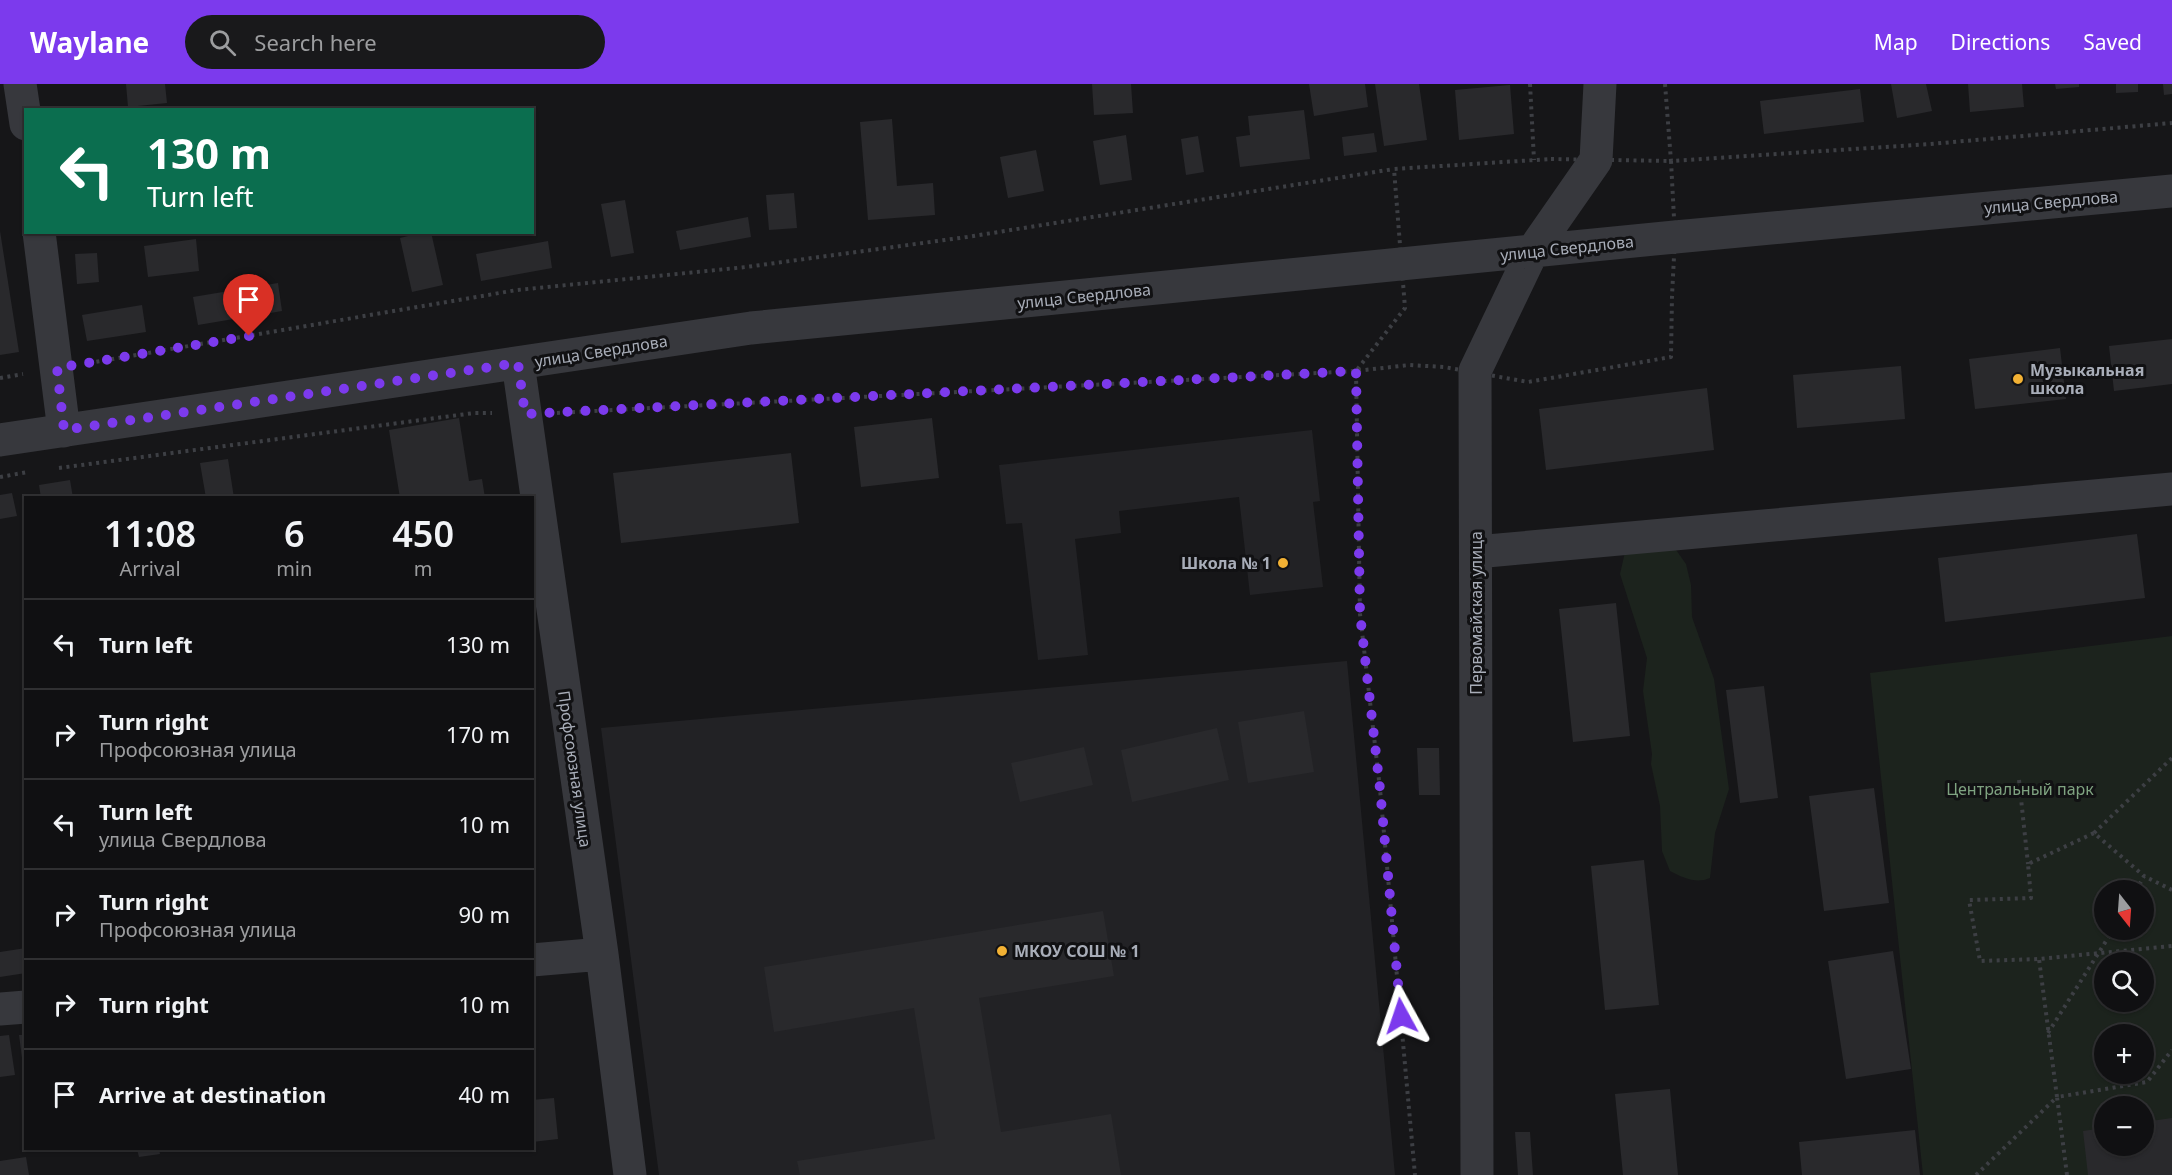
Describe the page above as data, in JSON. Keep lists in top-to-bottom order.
{
  "streets": {
    "street": ["улица Свердлова", "Первомайская улица", "Профсоюзная улица"]
  },
  "crossings": [
    ["улица Свердлова", "Первомайская улица"],
    ["улица Свердлова", "Профсоюзная улица"]
  ],
  "parks": ["Центральный парк"],
  "places": ["Музыкальная школа", "Школа № 1", "МКОУ СОШ № 1"],
  "north": "bottom",
  "page": {
    "header": "Waylane",
    "search": "Search here",
    "nav": ["Map", "Directions", "Saved"],
    "turn": ["130 m", "Turn left"],
    "eta": [
      "11:08",
      "Arrival",
      "6",
      "min",
      "450",
      "m"
    ],
    "list": [
      {
        "name": "Turn left",
        "value": "130 m"
      },
      {
        "name": "Turn right",
        "note": "Профсоюзная улица",
        "value": "170 m"
      },
      {
        "name": "Turn left",
        "note": "улица Свердлова",
        "value": "10 m"
      },
      {
        "name": "Turn right",
        "note": "Профсоюзная улица",
        "value": "90 m"
      },
      {
        "name": "Turn right",
        "value": "10 m"
      },
      {
        "name": "Arrive at destination",
        "value": "40 m"
      }
    ],
    "map_buttons": ["+", "−"]
  }
}
